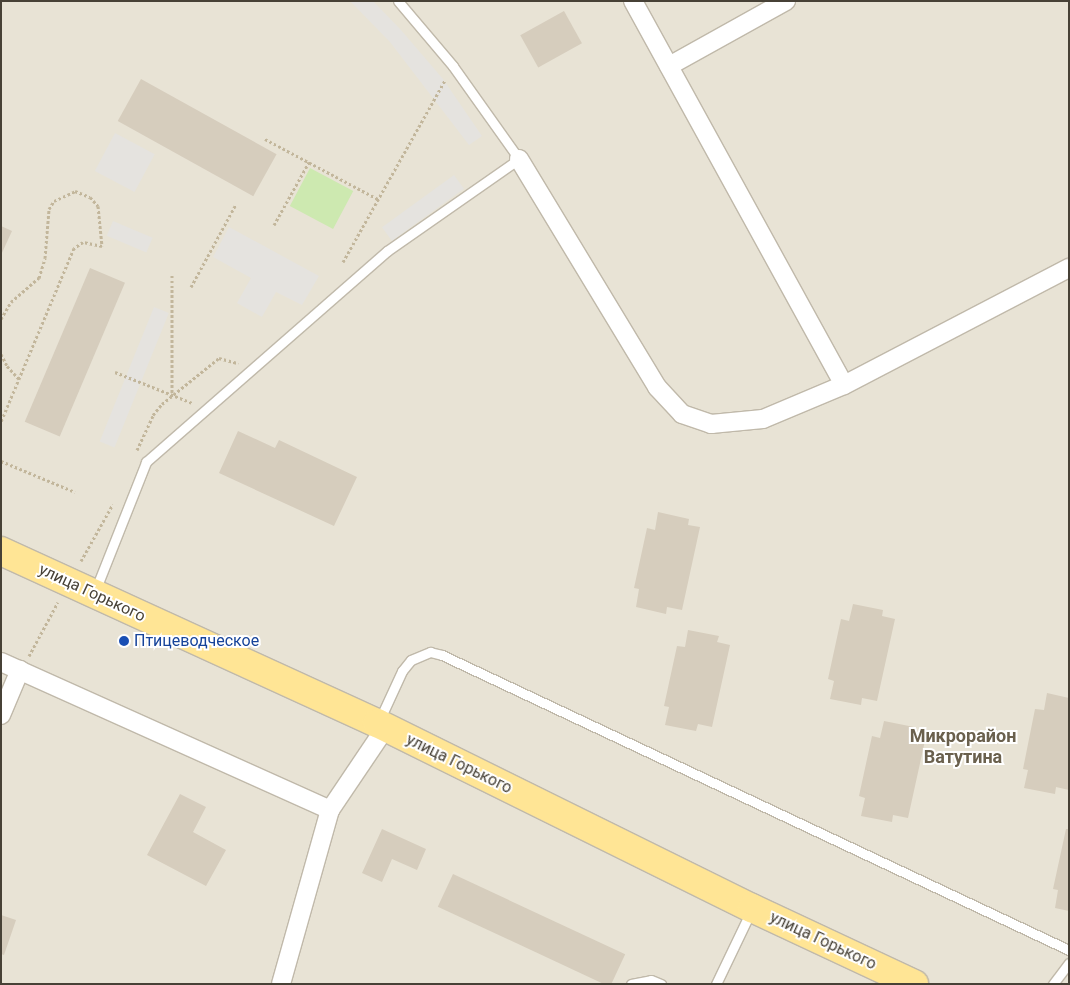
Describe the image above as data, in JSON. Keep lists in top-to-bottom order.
{
  "streets": {
    "main road": ["улица Горького"]
  },
  "districts": ["Микрорайон Ватутина"],
  "places": ["Птицеводческое"]
}
